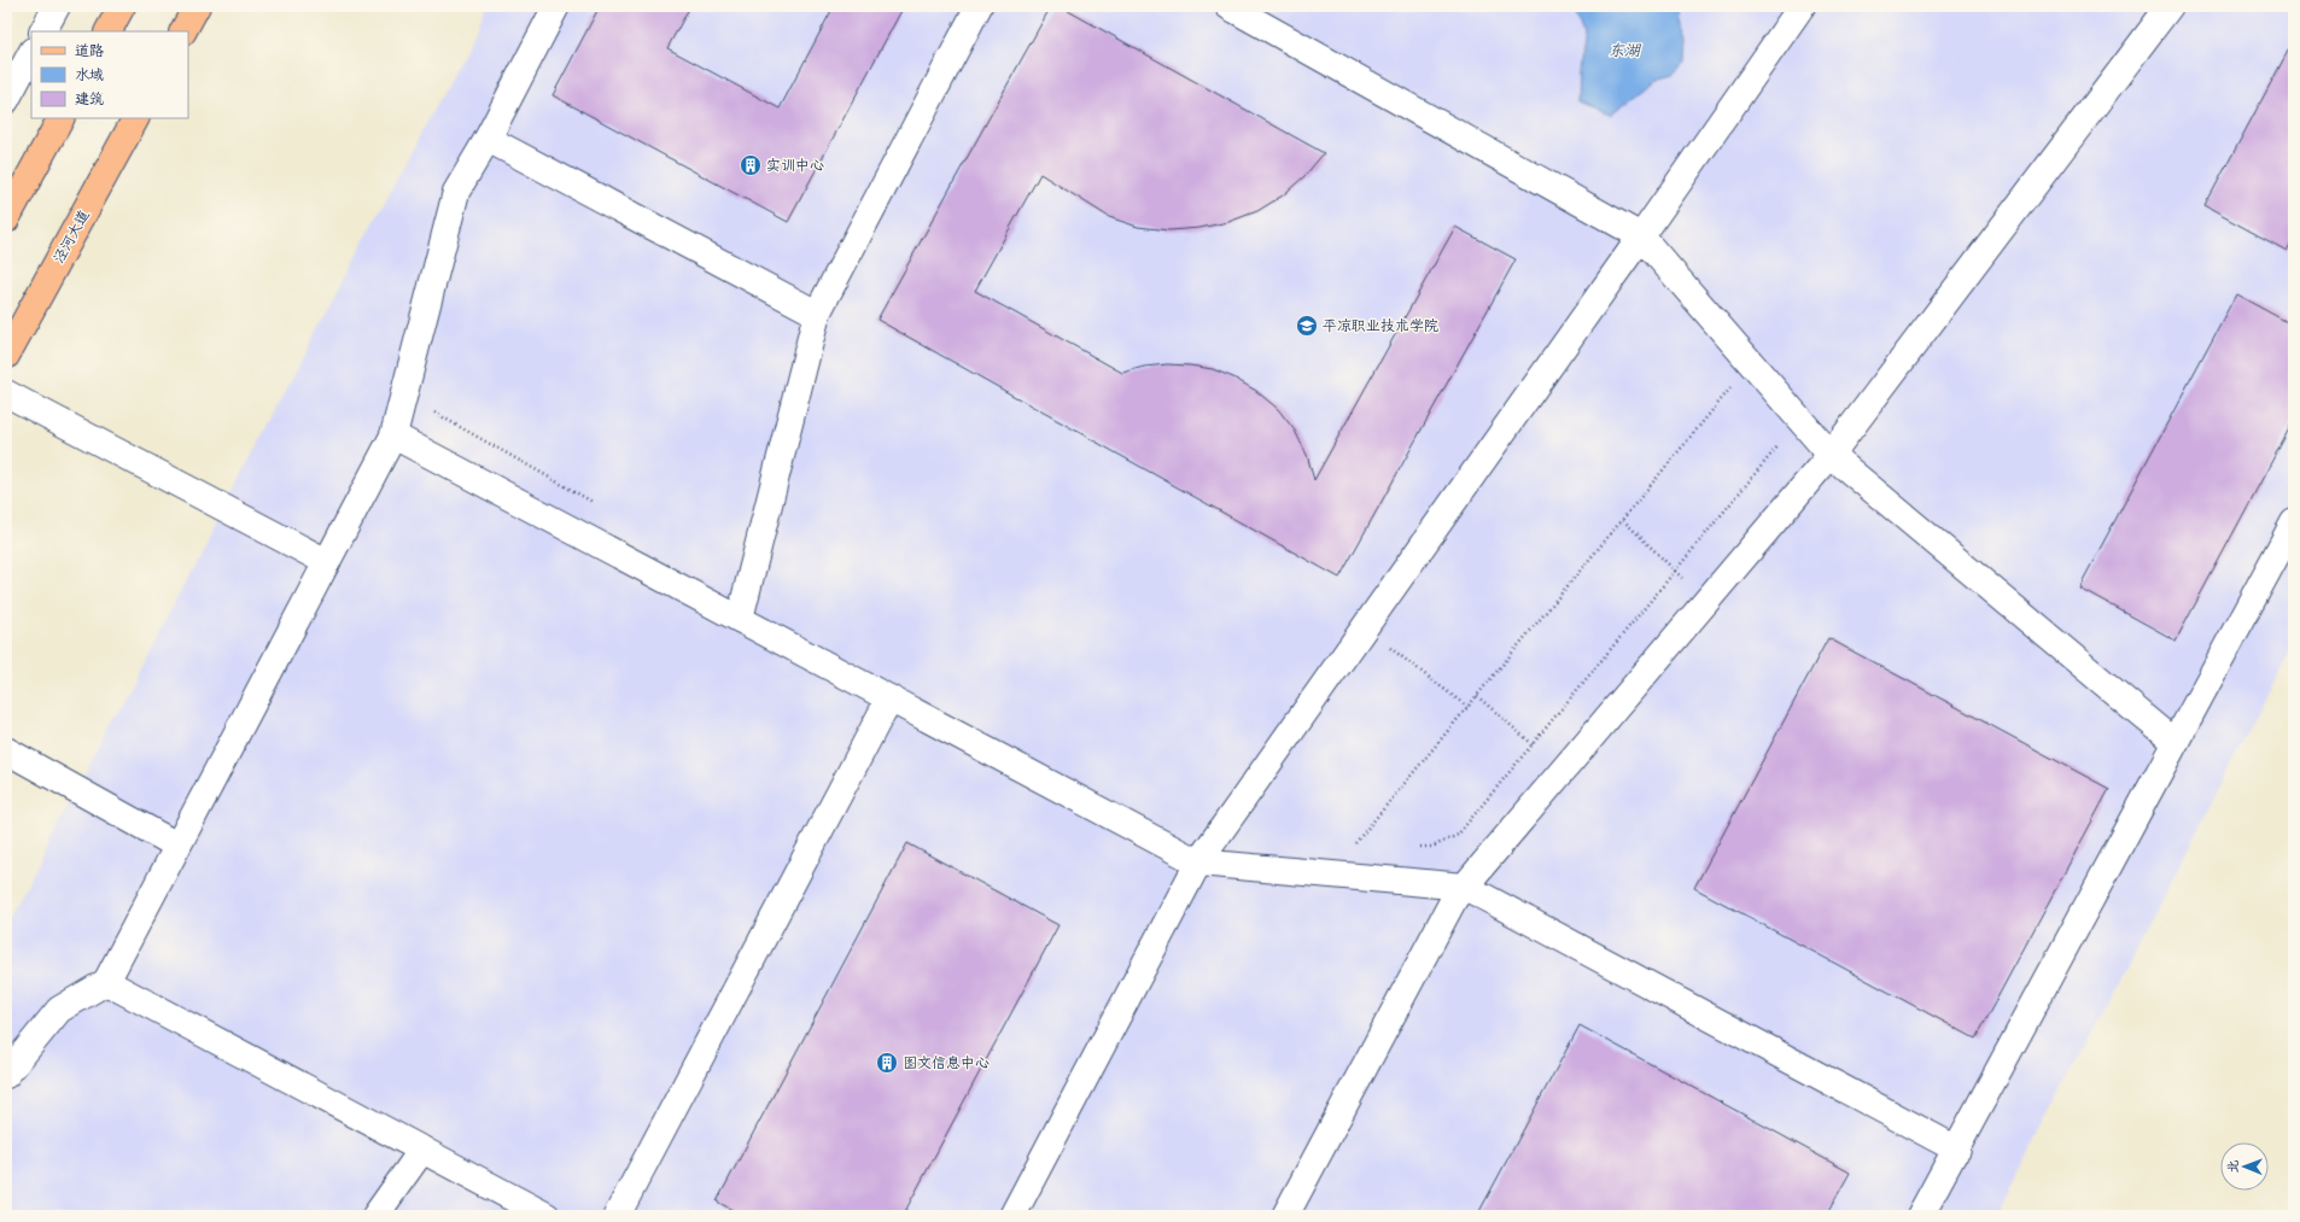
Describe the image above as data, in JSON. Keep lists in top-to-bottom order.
{
  "streets": {
    "main road": ["泾河大道"]
  },
  "water": ["东湖"],
  "places": {
    "building": ["实训中心", "图文信息中心"],
    "school or university": ["平凉职业技术学院"]
  },
  "legend": ["道路", "水域", "建筑"],
  "north": "left"
}
